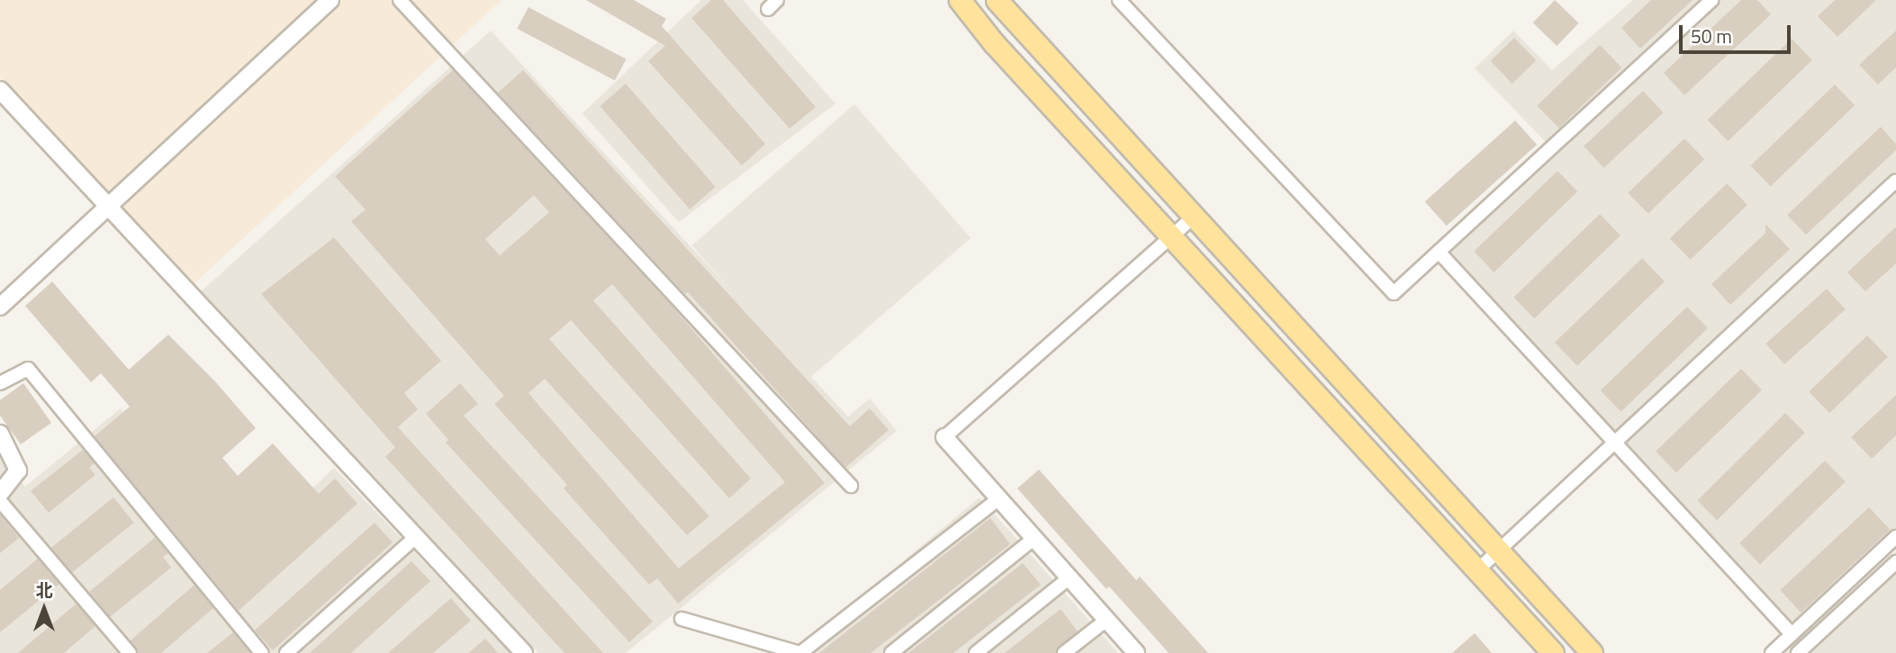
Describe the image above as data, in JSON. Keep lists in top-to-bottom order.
{
  "scale_bar": "50 m",
  "north": "top"
}
